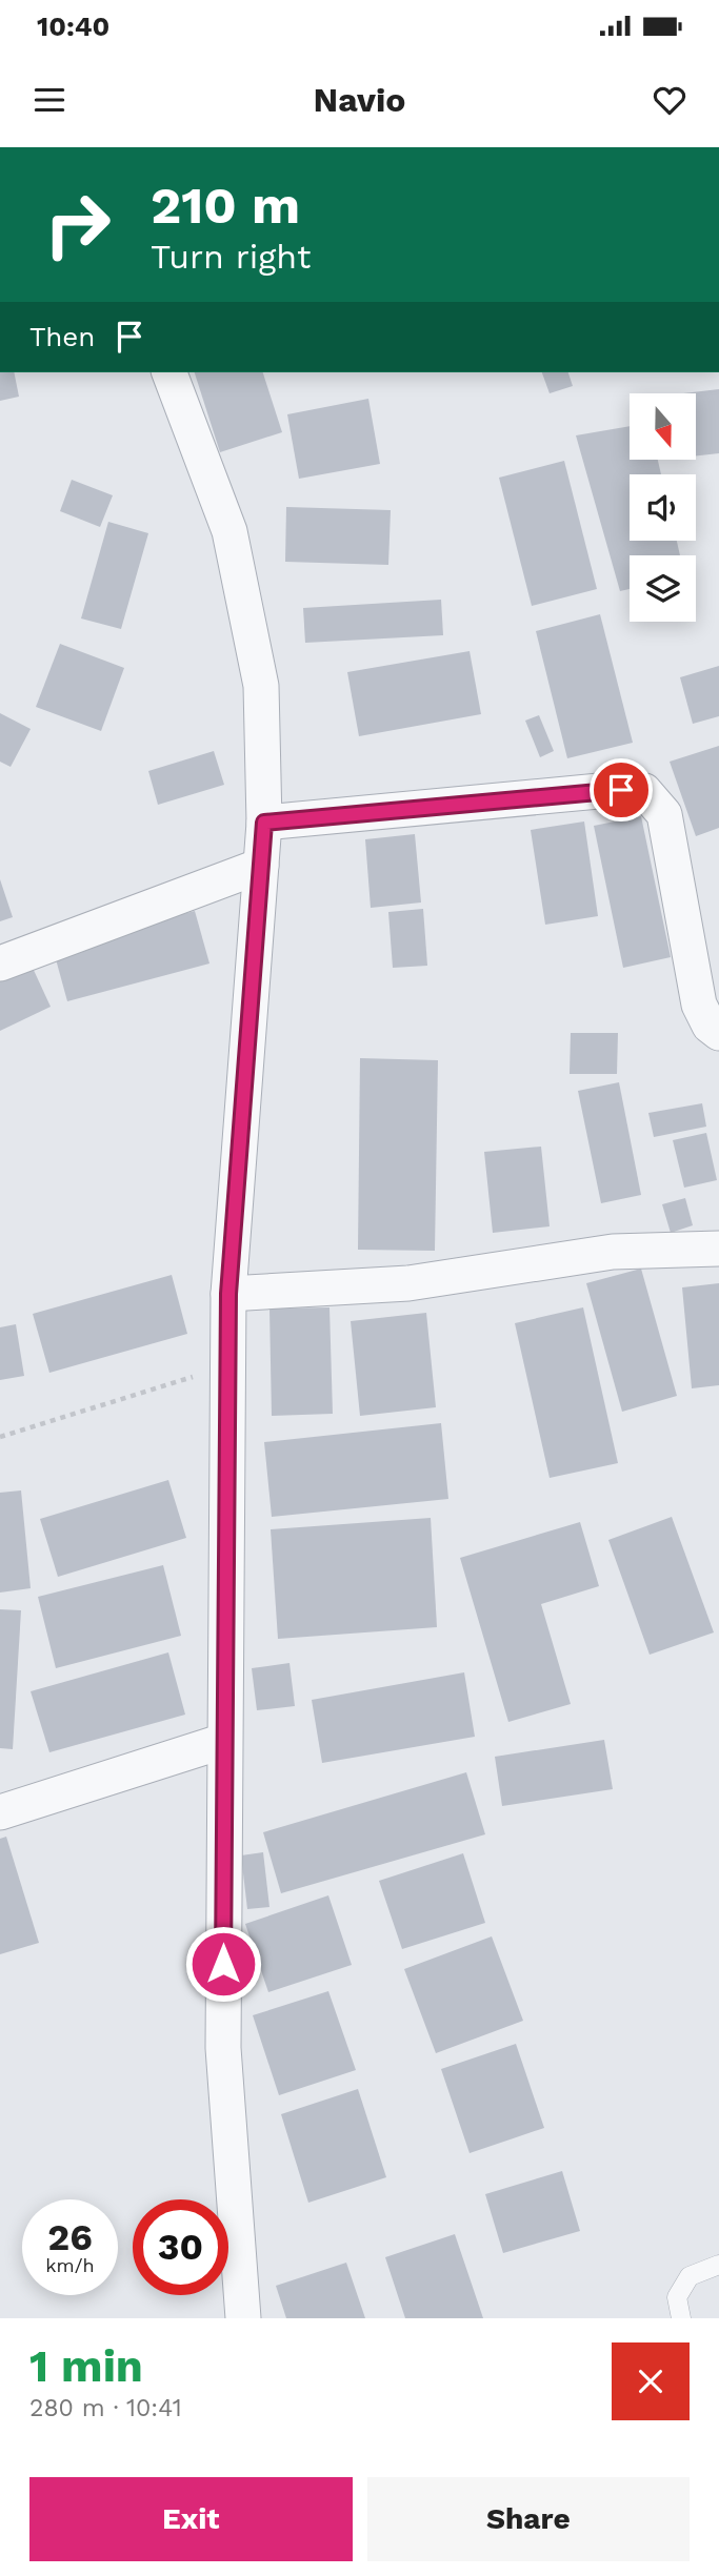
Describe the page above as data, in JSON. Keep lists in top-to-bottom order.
{
  "north": "bottom",
  "page": {
    "status": "10:40",
    "header": "Navio",
    "turn": ["210 m", "Turn right"],
    "then": "Then",
    "speed": "26 km/h",
    "limit": "30",
    "heading": ["1 min", "280 m · 10:41"],
    "buttons": ["Exit", "Share"]
  }
}
